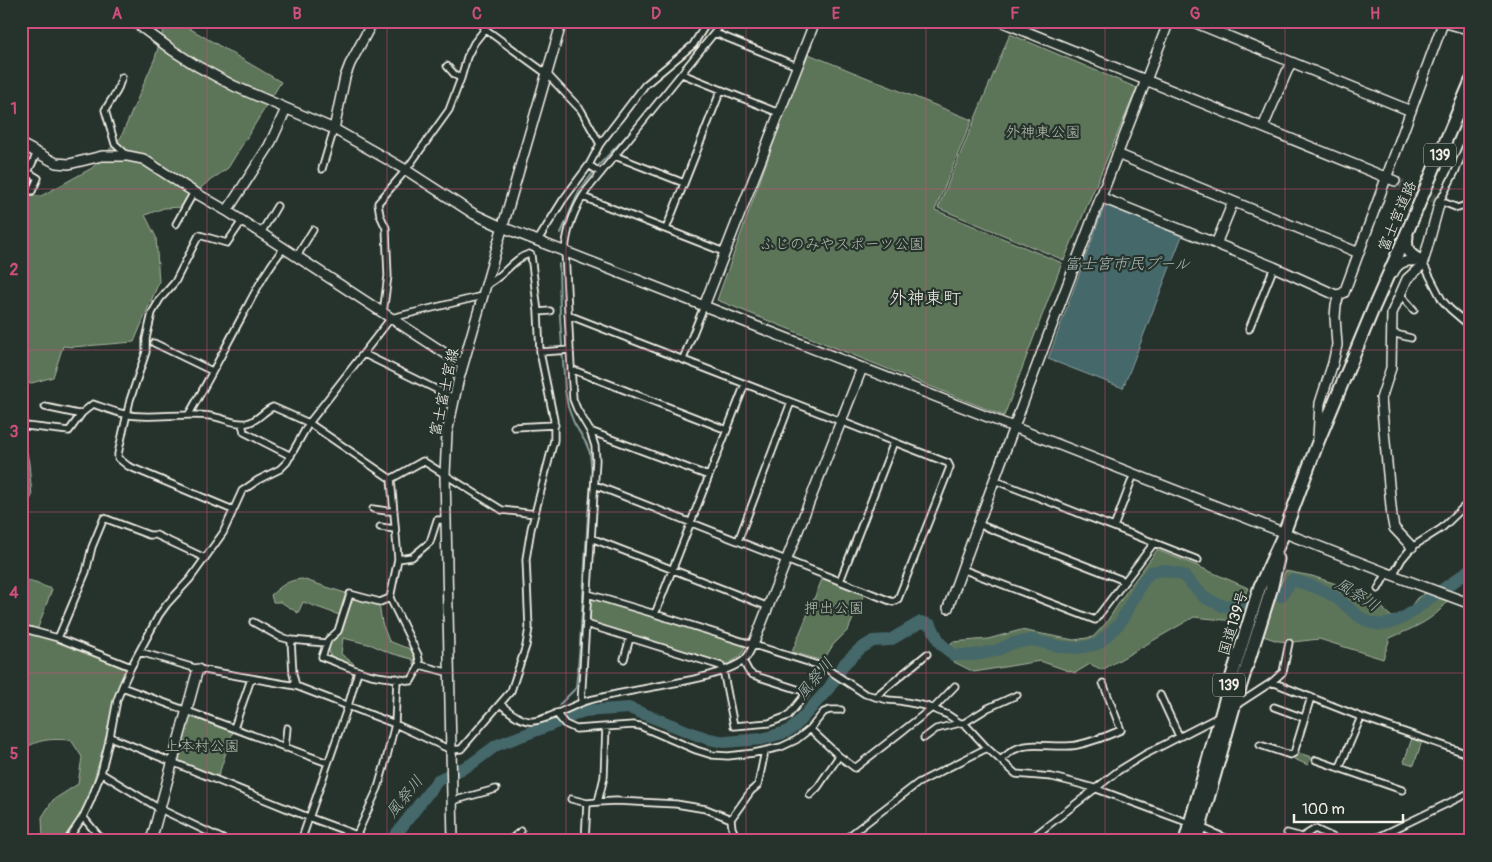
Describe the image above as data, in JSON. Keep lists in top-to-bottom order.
{
  "streets": {
    "highway": ["139", "富士宮道路", "国道139号"],
    "street": ["富士富士宮線"]
  },
  "crossings": [
    ["富士宮道路", "国道139号"]
  ],
  "districts": ["外神東町"],
  "water": ["富士宮市民プール", "風祭川"],
  "parks": [
    "外神東公園",
    "ふじのみやスポーツ公園",
    "押出公園",
    "上本村公園"
  ],
  "scale_bar": "100 m",
  "grid": {
    "columns": [
      "A",
      "B",
      "C",
      "D",
      "E",
      "F",
      "G",
      "H"
    ],
    "rows": [
      "1",
      "2",
      "3",
      "4",
      "5"
    ]
  }
}
